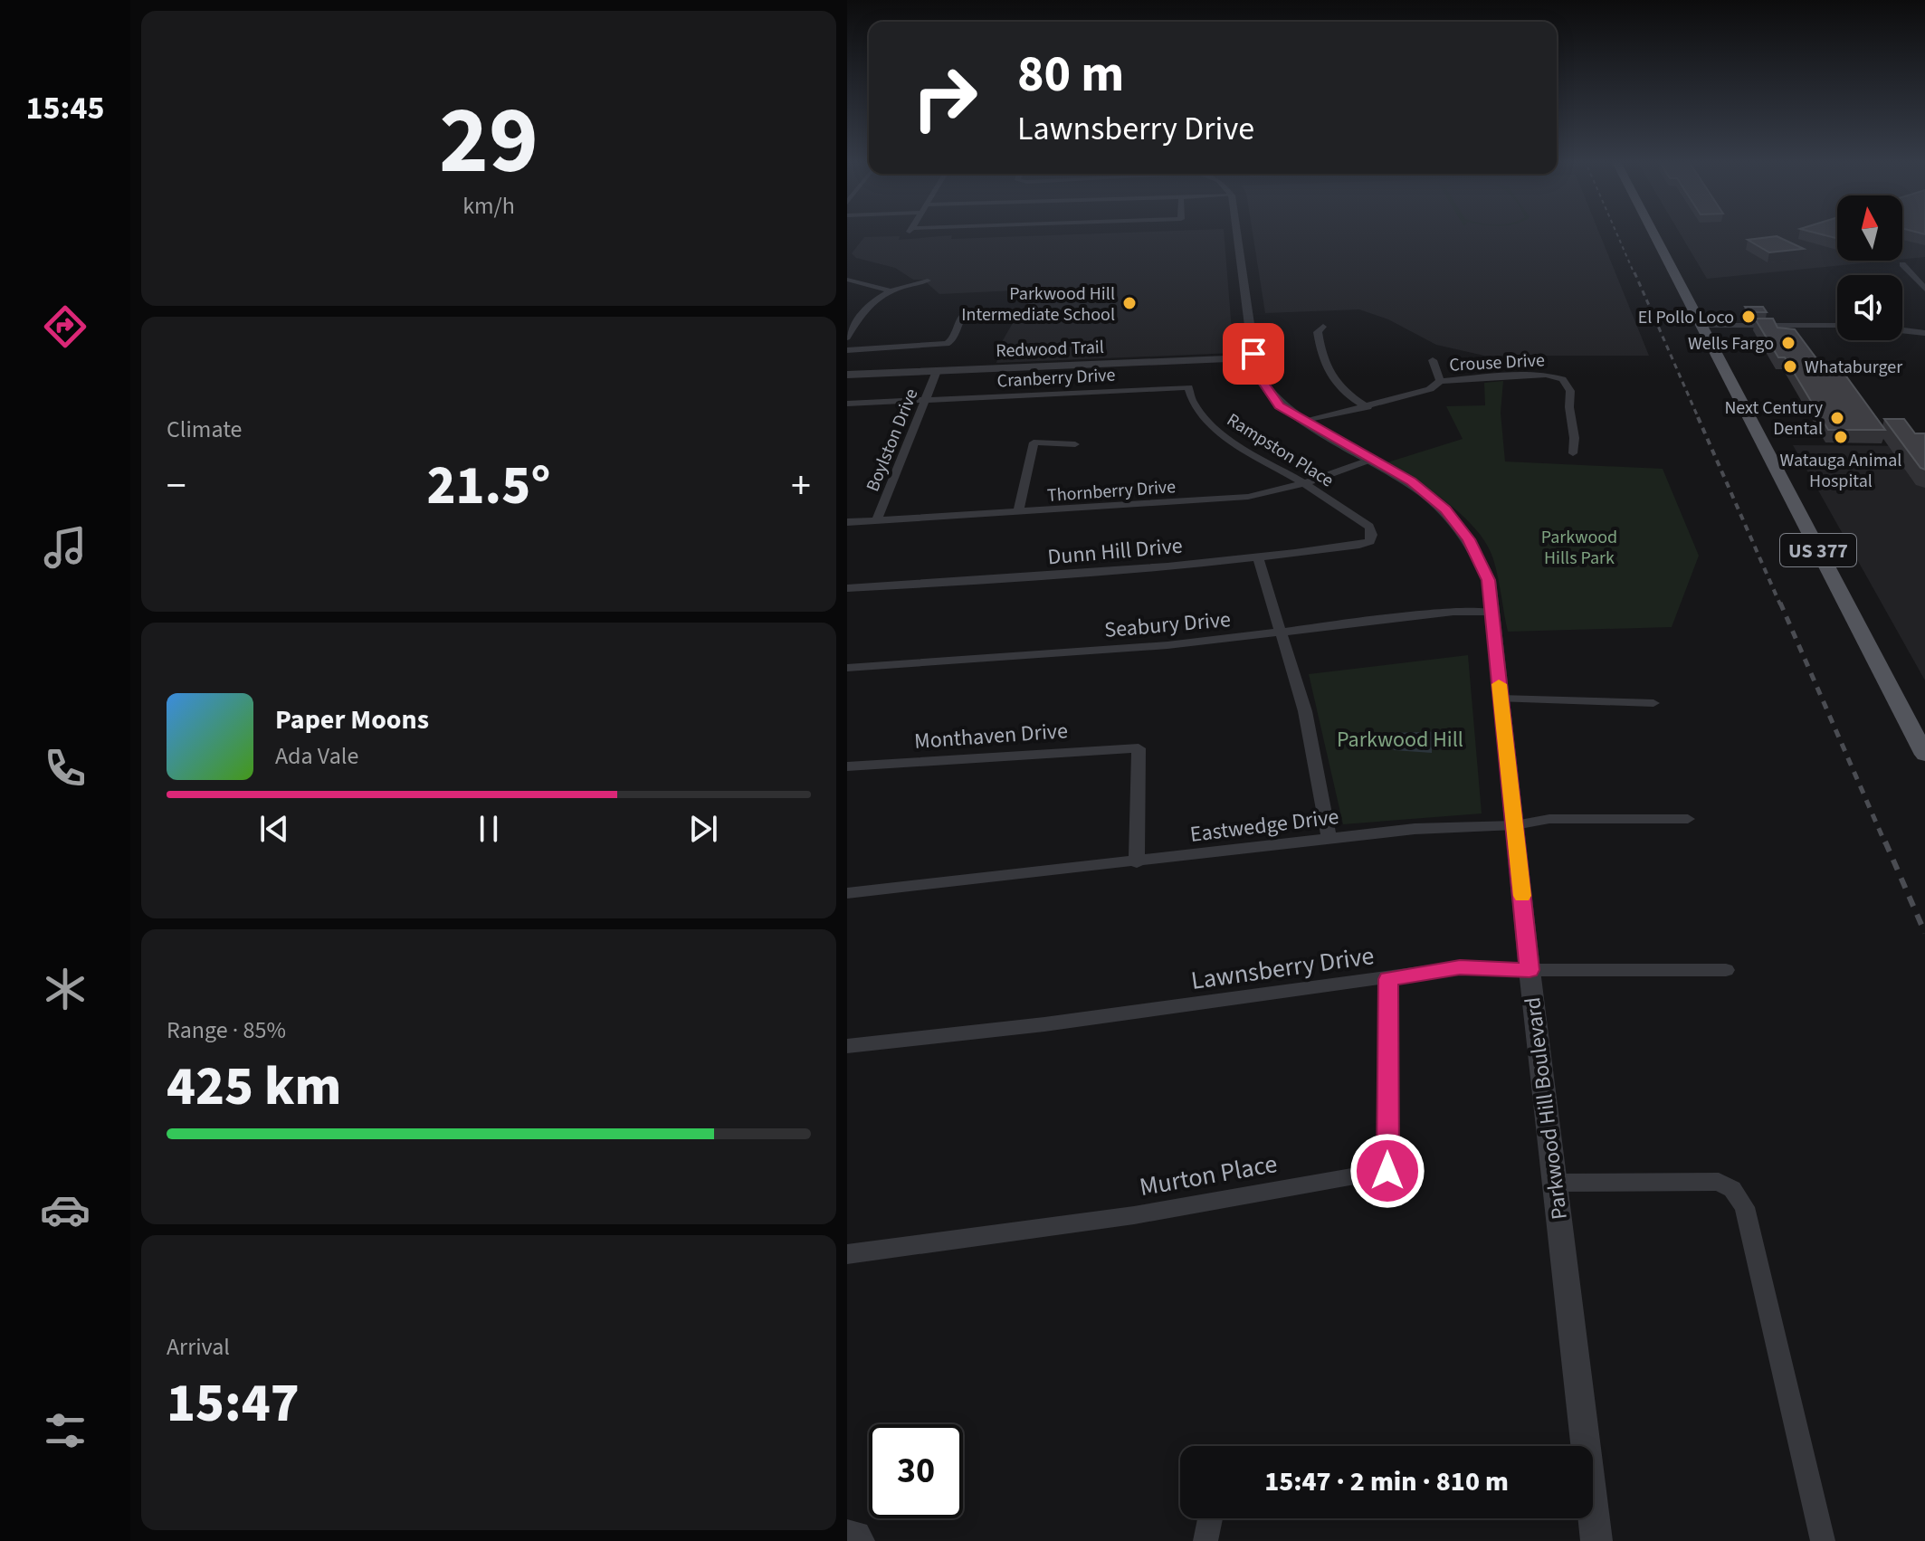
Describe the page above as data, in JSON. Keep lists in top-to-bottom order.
{
  "streets": {
    "main road": ["US 377"],
    "street": [
      "Redwood Trail",
      "Crouse Drive",
      "Cranberry Drive",
      "Boylston Drive",
      "Rampston Place",
      "Thornberry Drive",
      "Dunn Hill Drive",
      "Seabury Drive",
      "Monthaven Drive",
      "Eastwedge Drive",
      "Lawnsberry Drive",
      "Parkwood Hill Boulevard",
      "Murton Place"
    ]
  },
  "crossings": [
    ["Redwood Trail", "Boylston Drive"],
    ["Redwood Trail", "Parkwood Hill Boulevard"],
    ["Cranberry Drive", "Boylston Drive"],
    ["Cranberry Drive", "Rampston Place"],
    ["Boylston Drive", "Thornberry Drive"],
    ["Rampston Place", "Thornberry Drive"],
    ["Rampston Place", "Dunn Hill Drive"],
    ["Thornberry Drive", "Parkwood Hill Boulevard"],
    ["Seabury Drive", "Parkwood Hill Boulevard"],
    ["Monthaven Drive", "Eastwedge Drive"],
    ["Eastwedge Drive", "Parkwood Hill Boulevard"],
    ["Lawnsberry Drive", "Parkwood Hill Boulevard"],
    ["Lawnsberry Drive", "Murton Place"]
  ],
  "parks": ["Parkwood Hills Park", "Parkwood Hill"],
  "places": [
    "Parkwood Hill Intermediate School",
    "El Pollo Loco",
    "Wells Fargo",
    "Whataburger",
    "Next Century Dental",
    "Watauga Animal Hospital"
  ],
  "north": "top",
  "page": {
    "tabs": "15:45",
    "tile": [
      ["29", "km/h"],
      "Climate",
      ["Range · 85%", "425 km"],
      ["Arrival", "15:47"]
    ],
    "turn": ["80 m", "Lawnsberry Drive"],
    "heat": ["−", "21.5°", "+"],
    "song": ["Paper Moons", "Ada Vale"],
    "limit": "30",
    "trip": "15:47 · 2 min · 810 m"
  }
}
